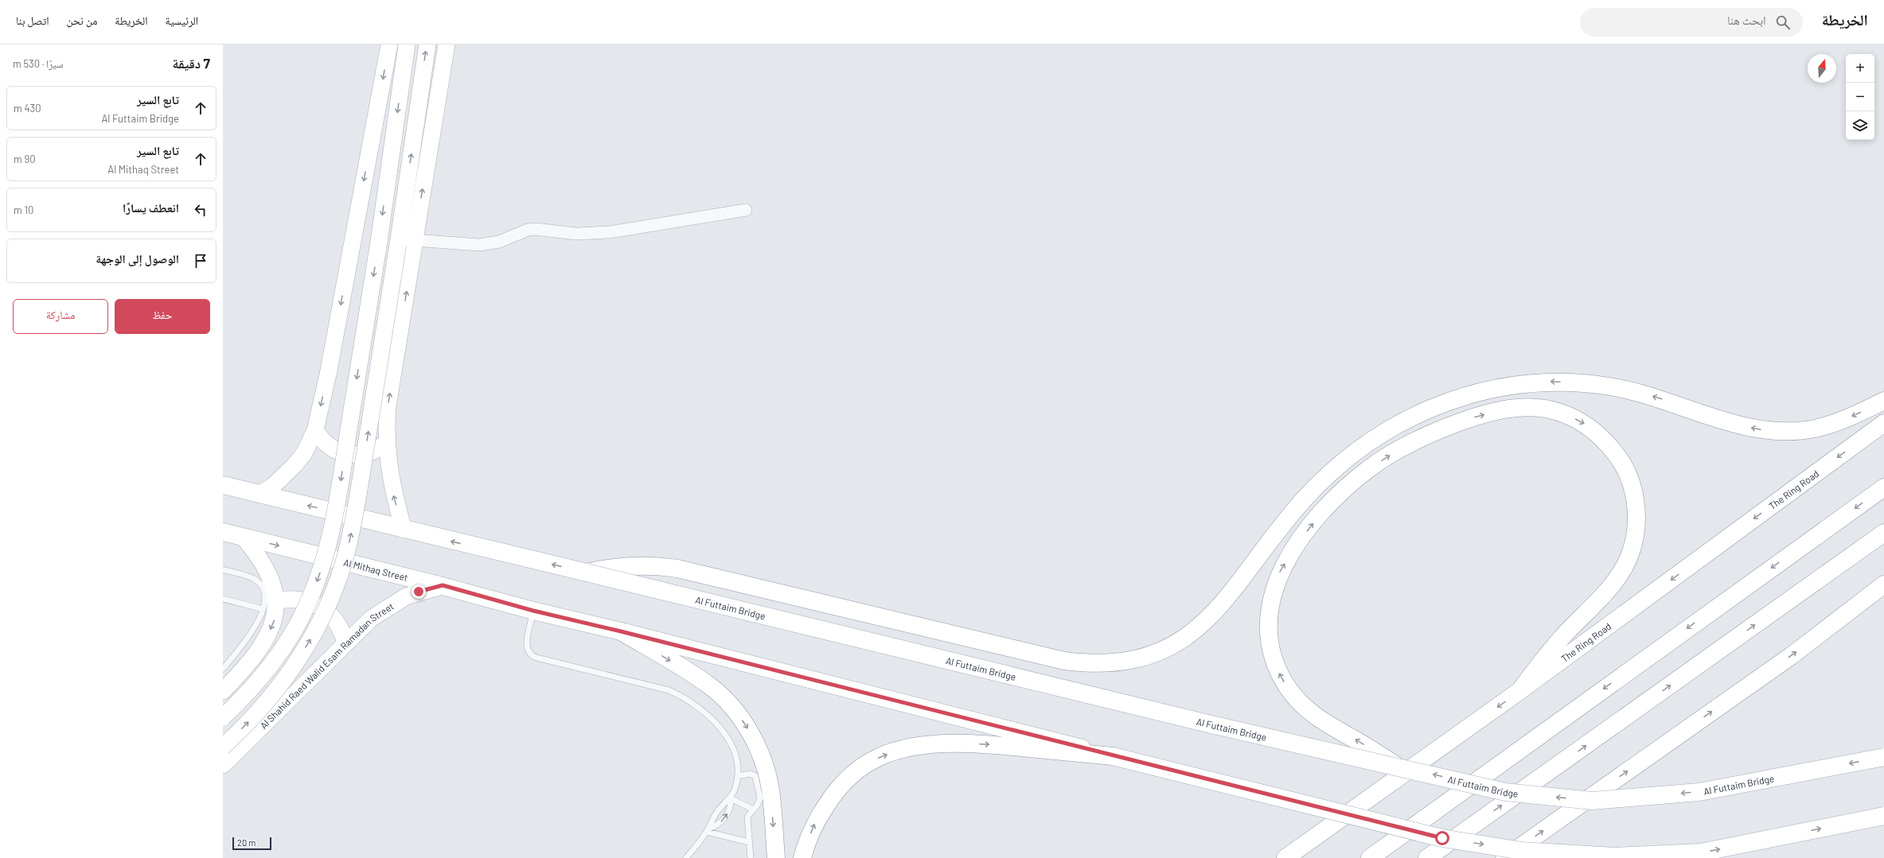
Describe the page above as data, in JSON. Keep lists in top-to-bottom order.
{
  "streets": {
    "main road": [
      "The Ring Road",
      "Al Mithaq Street",
      "Al Futtaim Bridge",
      "Al Shahid Raed Walid Esam Ramadan Street"
    ]
  },
  "crossings": [
    ["Al Mithaq Street", "Al Shahid Raed Walid Esam Ramadan Street"]
  ],
  "scale_bar": "20 m",
  "north": "top",
  "page": {
    "header": "الخريطة",
    "search": "ابحث هنا",
    "nav": [
      "الرئيسية",
      "الخريطة",
      "من نحن",
      "اتصل بنا"
    ],
    "heading": ["7 دقيقة", "سيرًا · 530 m"],
    "map_buttons": ["+", "−"],
    "list": [
      ["تابع السير", "Al Futtaim Bridge", "430 m"],
      ["تابع السير", "Al Mithaq Street", "90 m"],
      ["انعطف يسارًا", "10 m"],
      "الوصول إلى الوجهة"
    ],
    "buttons": ["حفظ", "مشاركة"],
    "scale": "20 m"
  }
}
